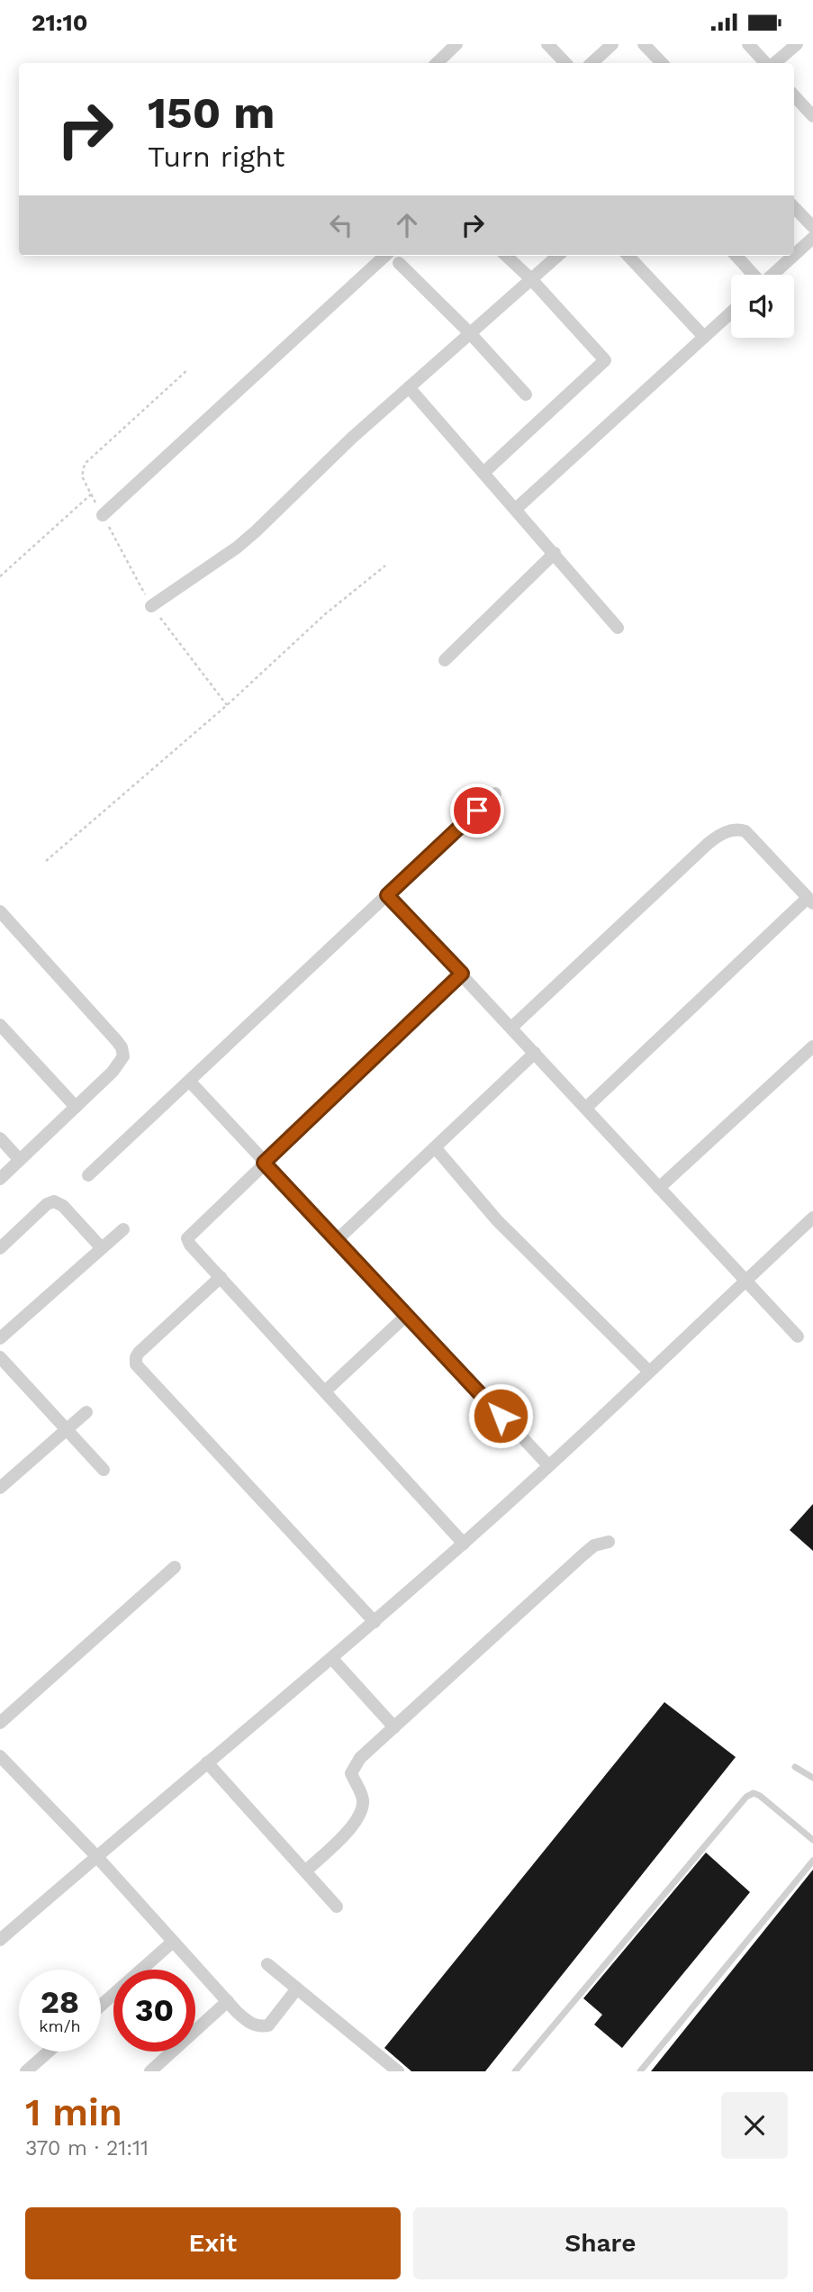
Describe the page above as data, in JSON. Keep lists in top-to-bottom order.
{
  "page": {
    "status": "21:10",
    "turn": ["150 m", "Turn right"],
    "speed": "28 km/h",
    "limit": "30",
    "heading": ["1 min", "370 m · 21:11"],
    "buttons": ["Exit", "Share"]
  }
}
